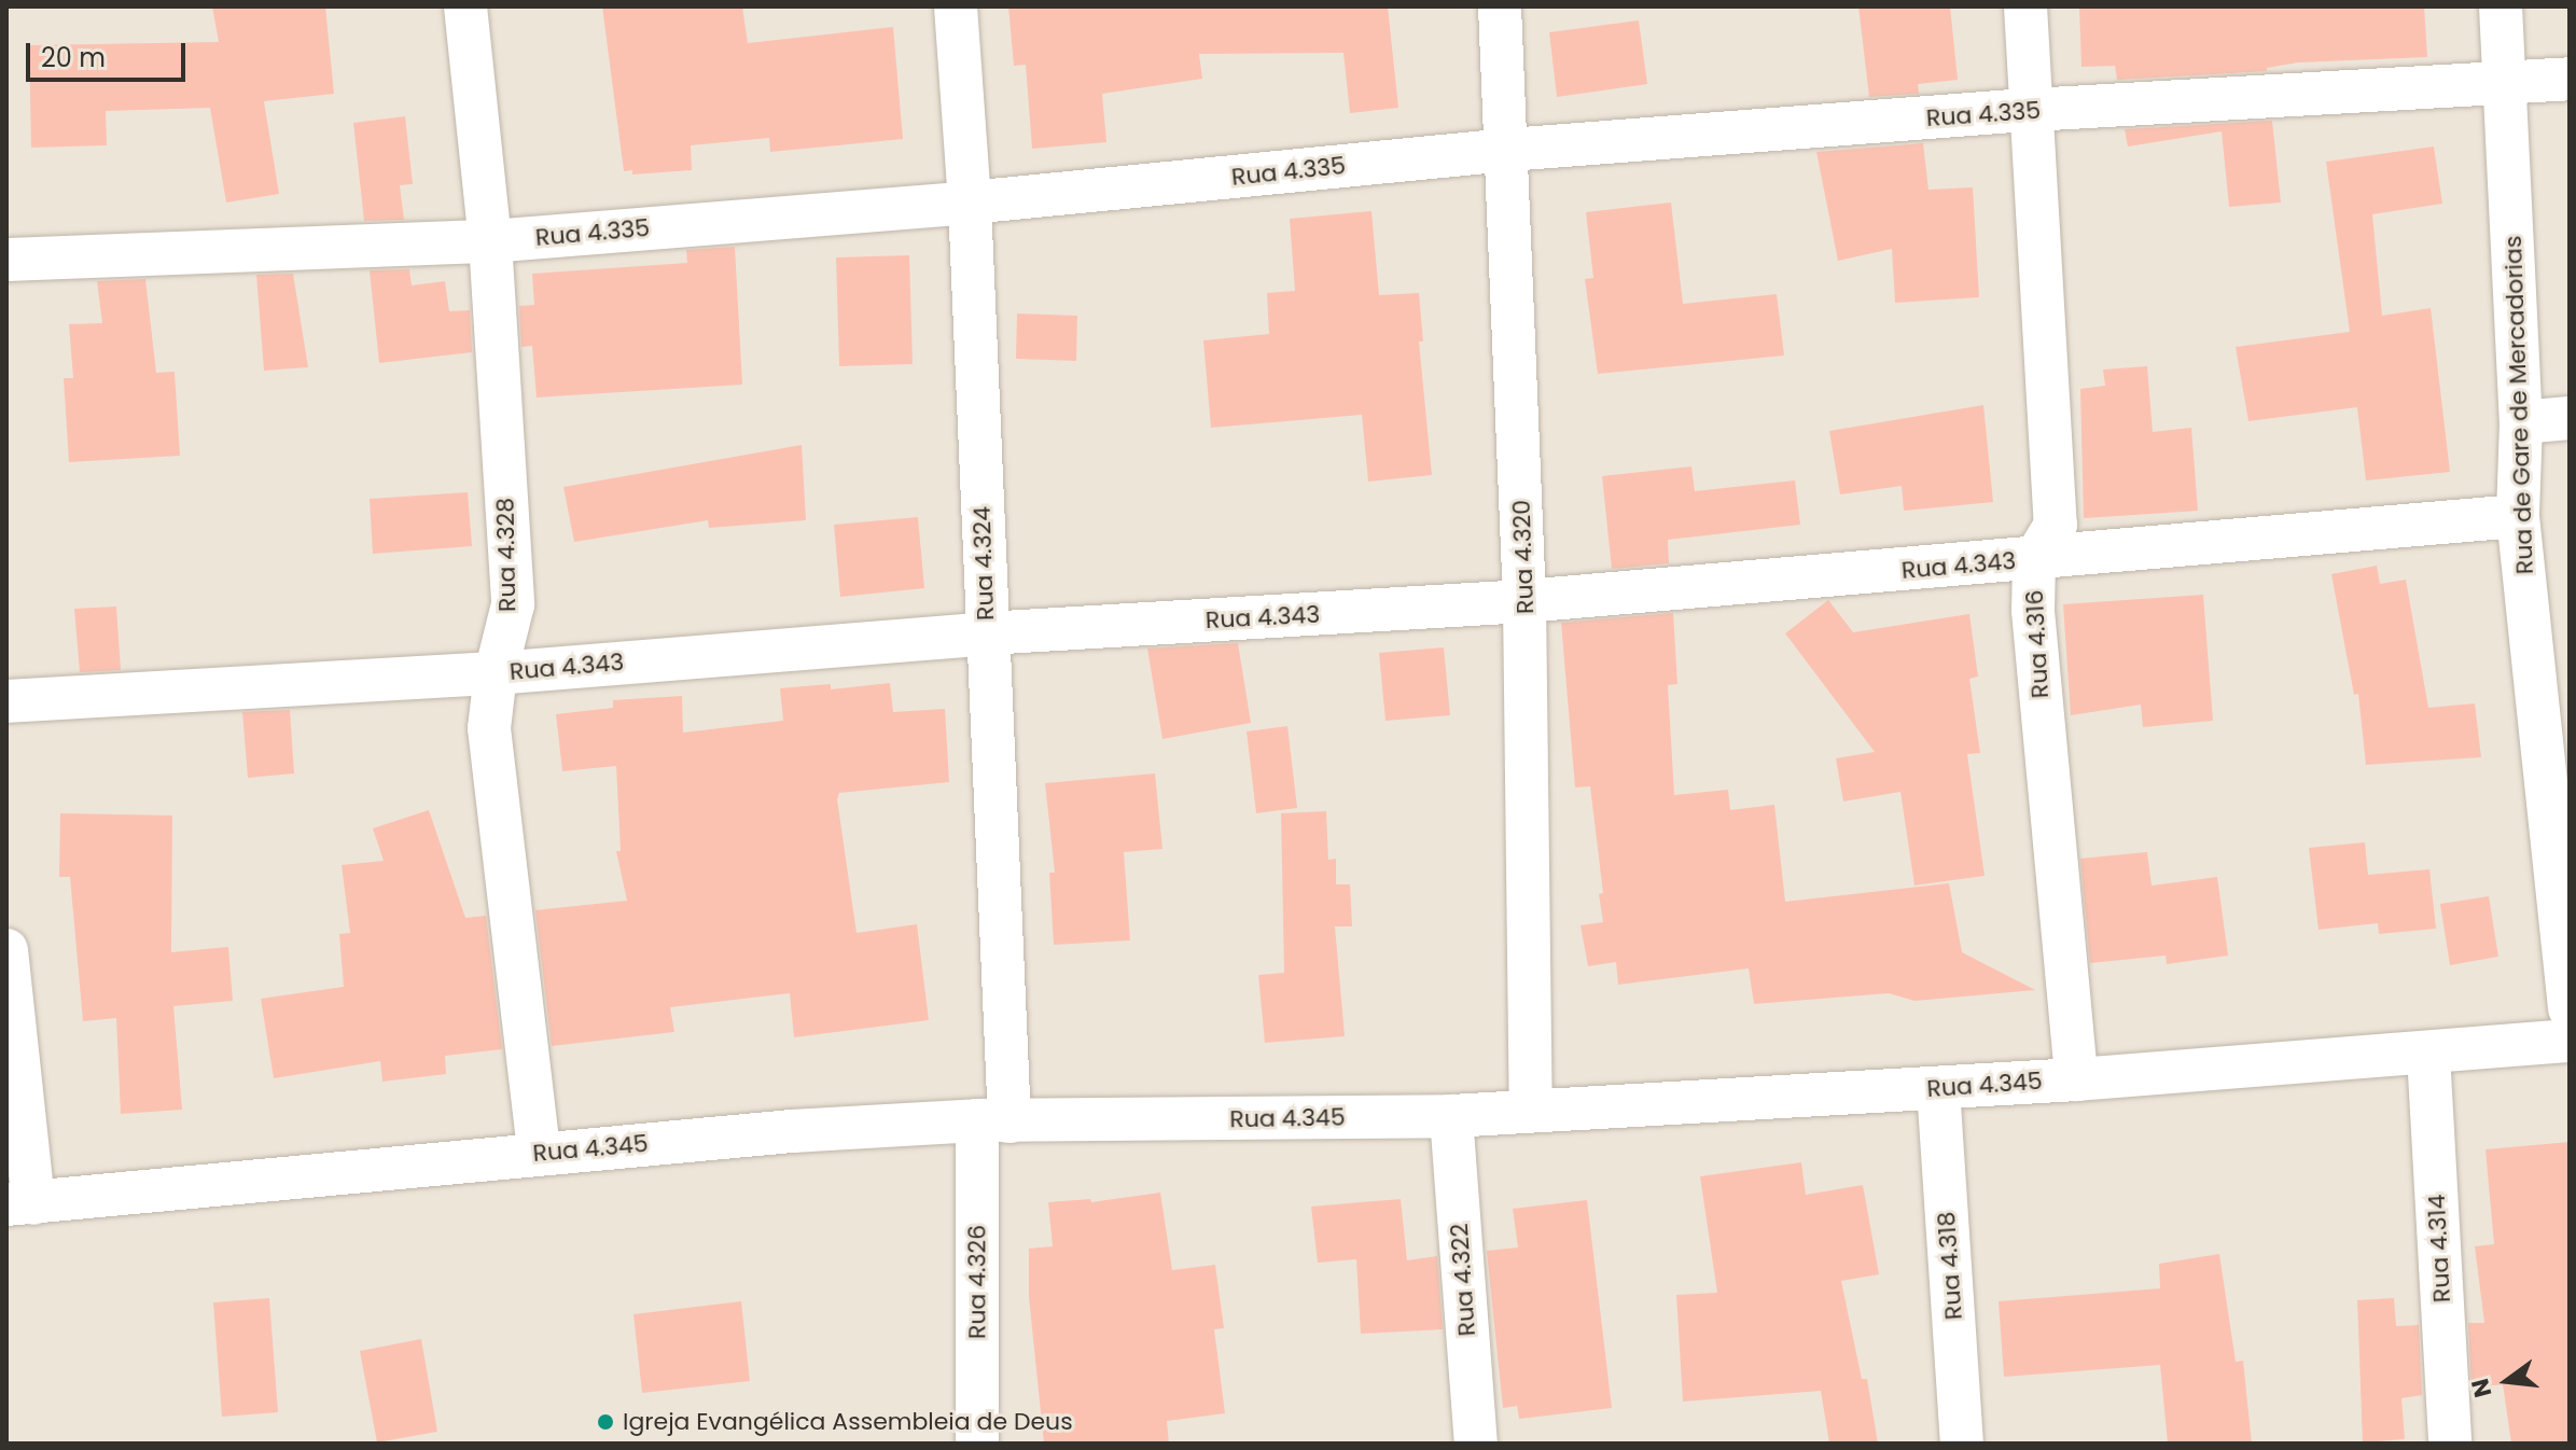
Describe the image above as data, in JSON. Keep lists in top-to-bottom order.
{
  "streets": {
    "street": [
      "Rua 4.335",
      "Rua de Gare de Mercadorias",
      "Rua 4.328",
      "Rua 4.320",
      "Rua 4.324",
      "Rua 4.343",
      "Rua 4.316",
      "Rua 4.345",
      "Rua 4.314",
      "Rua 4.318",
      "Rua 4.322",
      "Rua 4.326"
    ]
  },
  "crossings": [
    ["Rua 4.335", "Rua de Gare de Mercadorias"],
    ["Rua 4.335", "Rua 4.328"],
    ["Rua 4.335", "Rua 4.320"],
    ["Rua 4.335", "Rua 4.324"],
    ["Rua 4.335", "Rua 4.316"],
    ["Rua de Gare de Mercadorias", "Rua 4.343"],
    ["Rua 4.328", "Rua 4.343"],
    ["Rua 4.328", "Rua 4.345"],
    ["Rua 4.320", "Rua 4.343"],
    ["Rua 4.320", "Rua 4.345"],
    ["Rua 4.324", "Rua 4.343"],
    ["Rua 4.324", "Rua 4.345"],
    ["Rua 4.324", "Rua 4.326"],
    ["Rua 4.343", "Rua 4.316"],
    ["Rua 4.316", "Rua 4.345"],
    ["Rua 4.345", "Rua 4.314"],
    ["Rua 4.345", "Rua 4.318"],
    ["Rua 4.345", "Rua 4.322"],
    ["Rua 4.345", "Rua 4.326"]
  ],
  "places": ["Igreja Evangélica Assembleia de Deus"],
  "scale_bar": "20 m",
  "north": "left"
}
